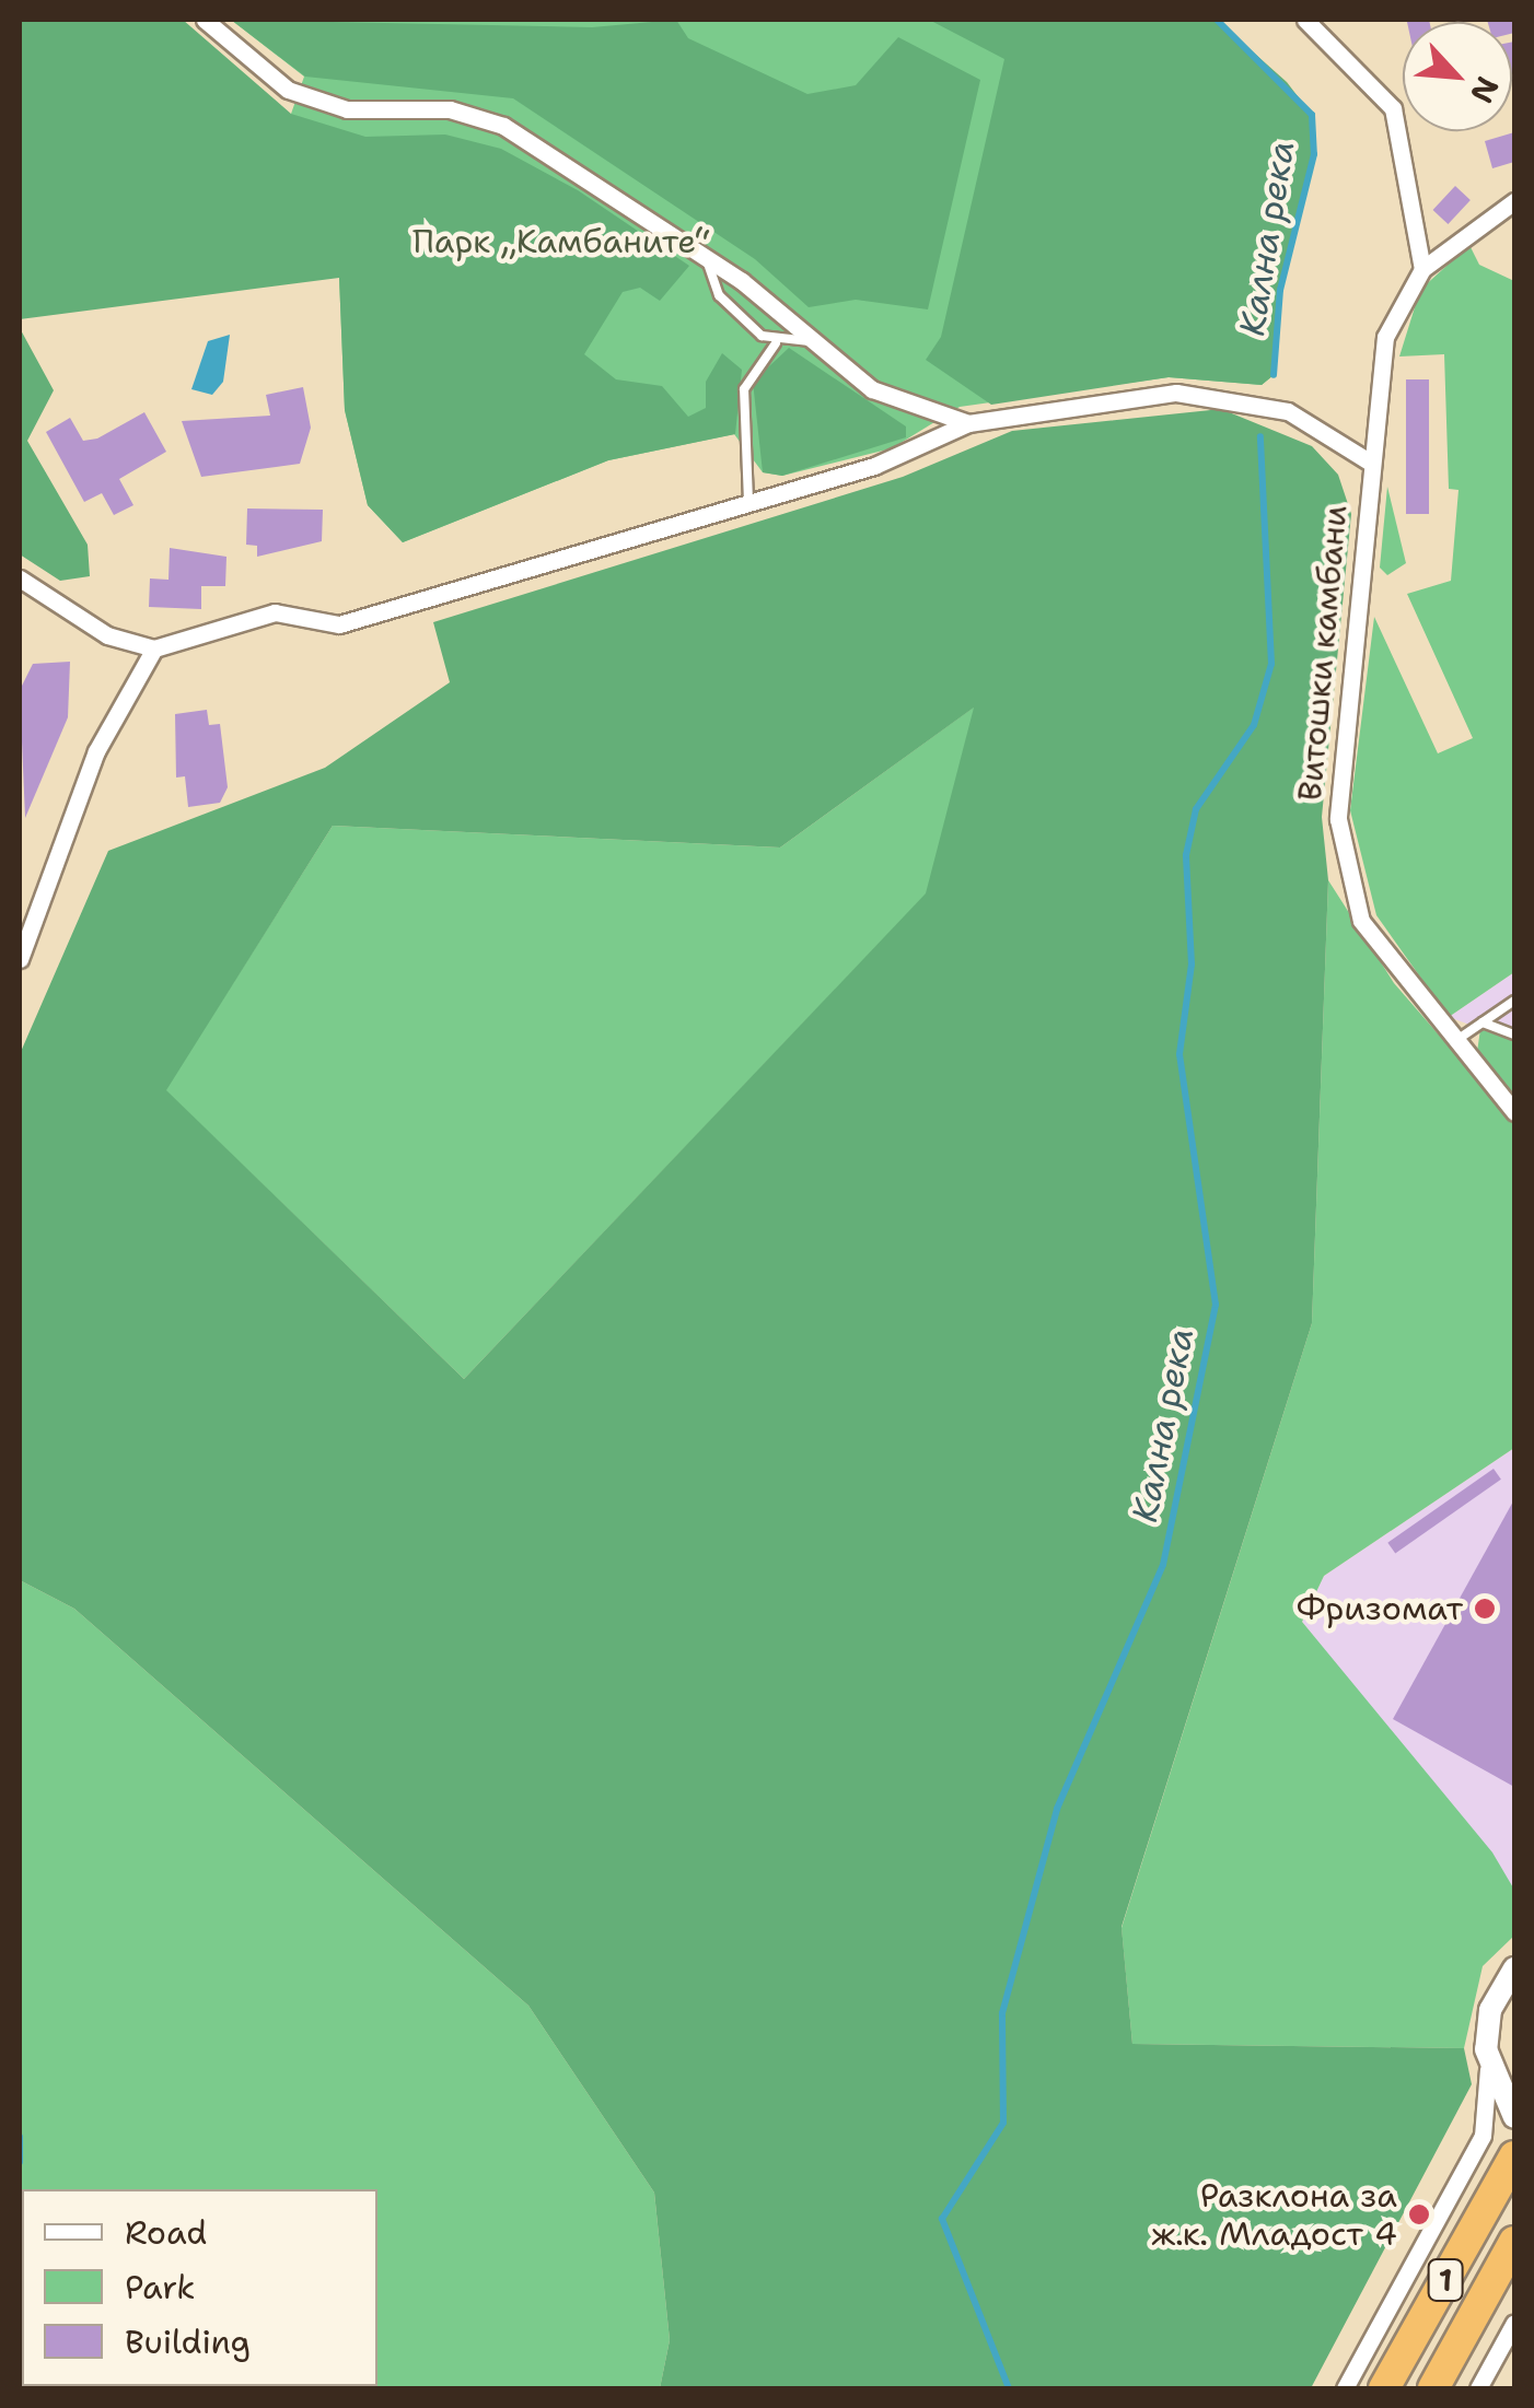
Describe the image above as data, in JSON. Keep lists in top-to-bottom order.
{
  "streets": {
    "highway": ["1"],
    "street": ["Витошки камбани"]
  },
  "water": ["Кална река"],
  "parks": ["Парк „Камбаните“"],
  "places": ["Фризомат", "Разклона за ж.к. Младост 4"],
  "legend": ["Road", "Park", "Building"],
  "north": "bottom right"
}
